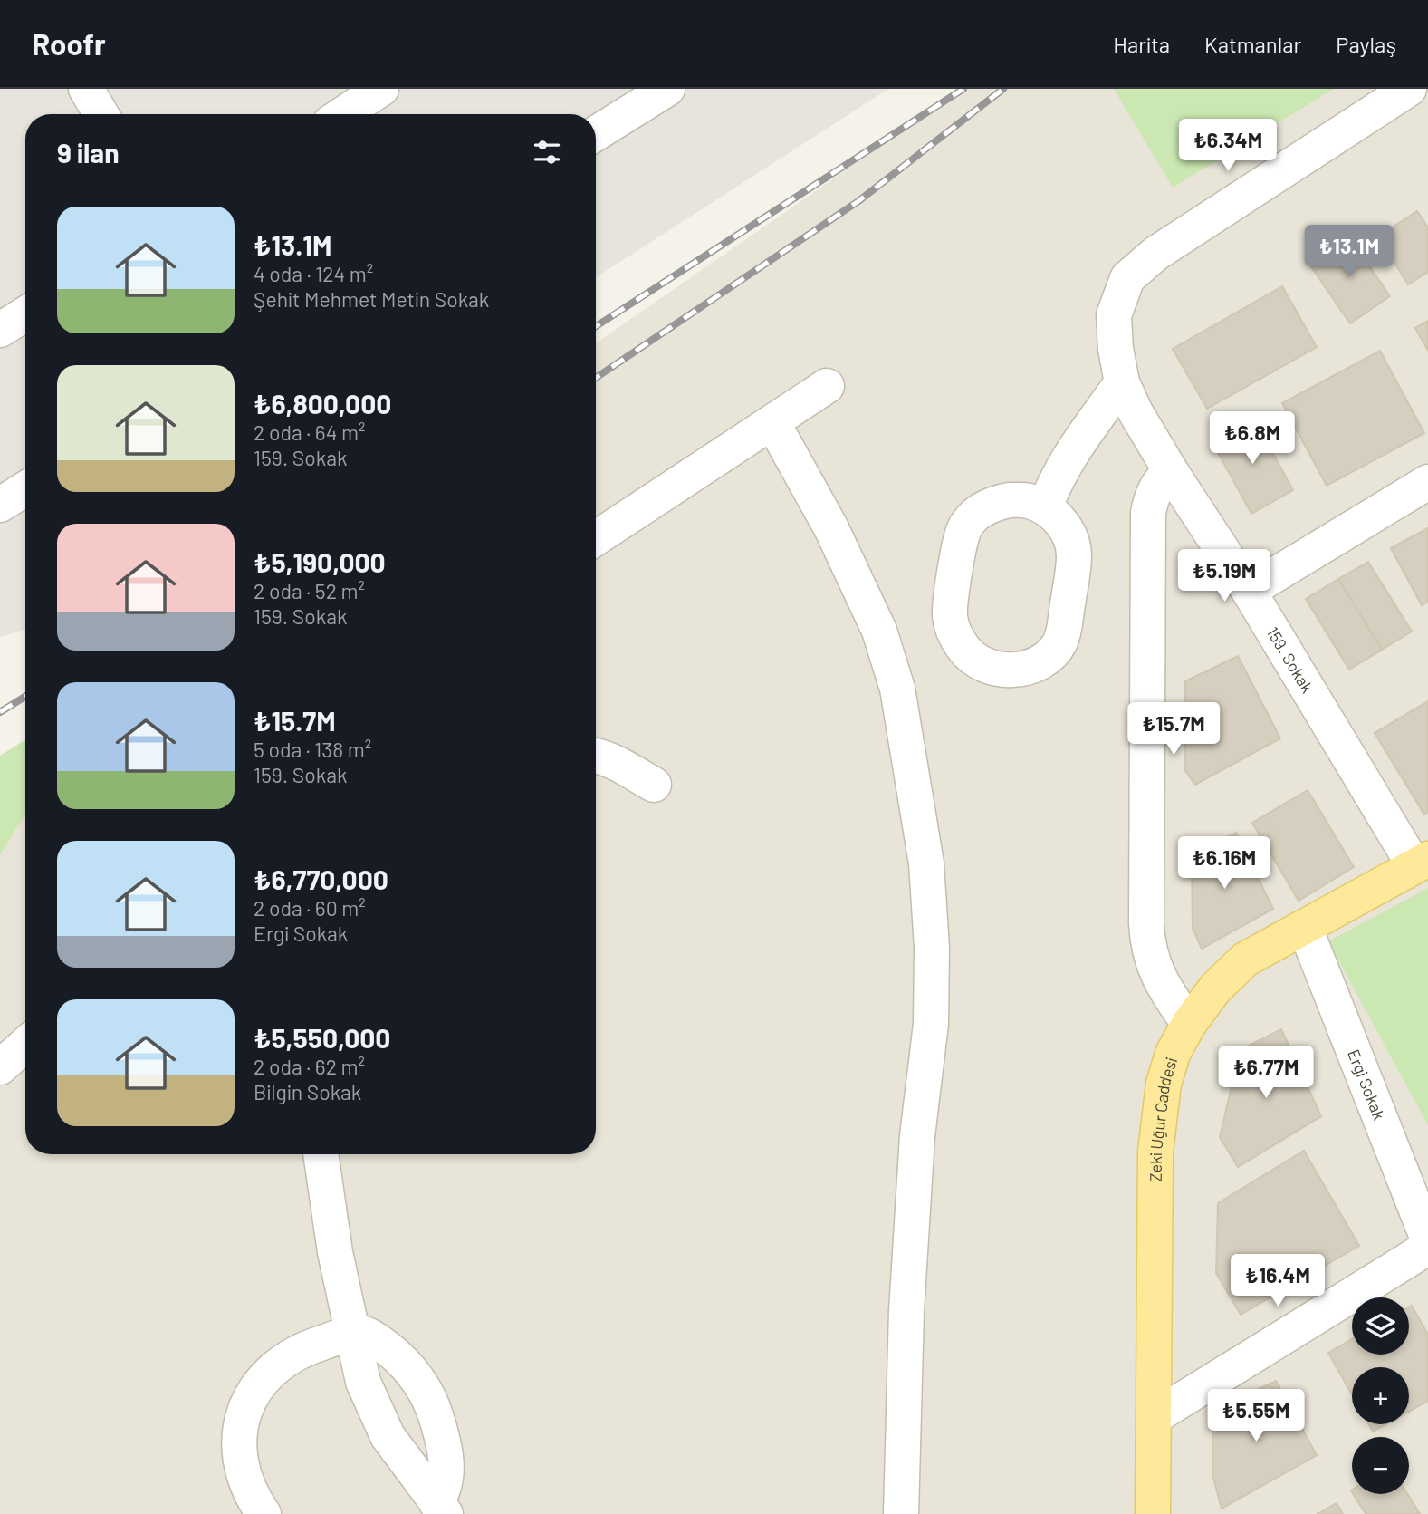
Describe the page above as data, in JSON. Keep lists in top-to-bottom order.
{
  "streets": {
    "main road": ["Zeki Uğur Caddesi"],
    "street": ["159. Sokak", "Ergi Sokak"]
  },
  "crossings": [
    ["159. Sokak", "Zeki Uğur Caddesi"],
    ["Ergi Sokak", "Zeki Uğur Caddesi"]
  ],
  "page": {
    "header": "Roofr",
    "nav": ["Harita", "Katmanlar", "Paylaş"],
    "heading": "9 ilan",
    "price": [
      "₺6.34M",
      "₺13.1M",
      "₺6.8M",
      "₺5.19M",
      "₺15.7M",
      "₺6.16M",
      "₺6.77M",
      "₺16.4M",
      "₺5.55M"
    ],
    "list": [
      {
        "name": "₺13.1M",
        "note": "4 oda · 124 m² · Şehit Mehmet Metin Sokak"
      },
      {
        "name": "₺6,800,000",
        "note": "2 oda · 64 m² · 159. Sokak"
      },
      {
        "name": "₺5,190,000",
        "note": "2 oda · 52 m² · 159. Sokak"
      },
      {
        "name": "₺15.7M",
        "note": "5 oda · 138 m² · 159. Sokak"
      },
      {
        "name": "₺6,770,000",
        "note": "2 oda · 60 m² · Ergi Sokak"
      },
      {
        "name": "₺5,550,000",
        "note": "2 oda · 62 m² · Bilgin Sokak"
      }
    ],
    "map_buttons": ["+", "−"]
  }
}
